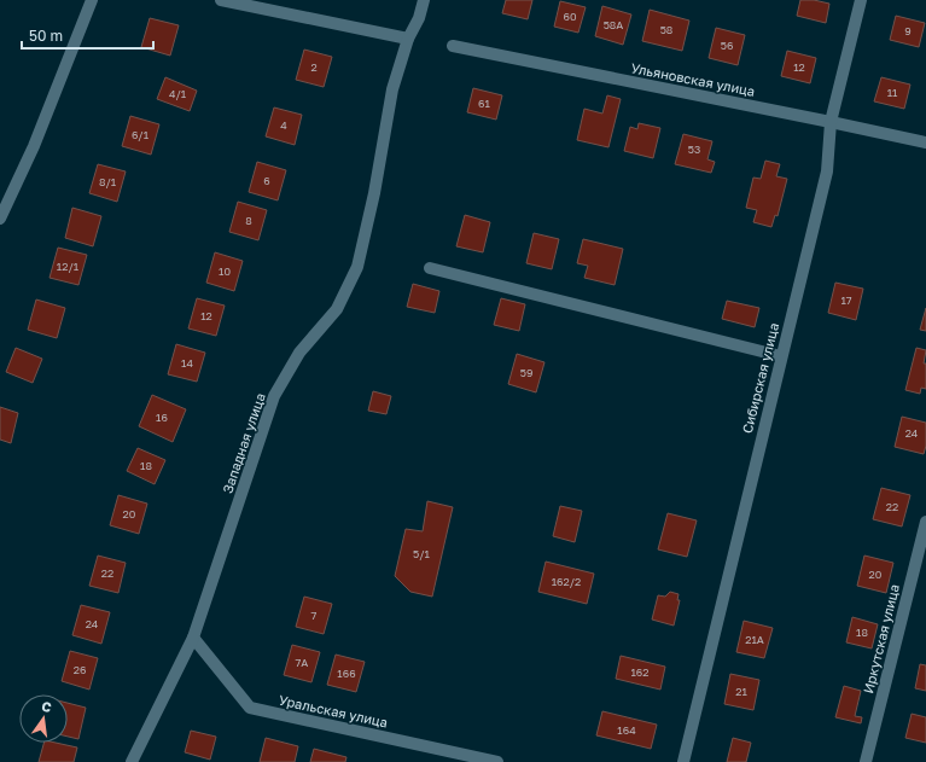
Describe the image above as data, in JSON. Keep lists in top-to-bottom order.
{
  "streets": {
    "street": [
      "Ульяновская улица",
      "Сибирская улица",
      "Западная улица",
      "Иркутская улица",
      "Уральская улица"
    ]
  },
  "crossings": [
    ["Ульяновская улица", "Сибирская улица"],
    ["Западная улица", "Уральская улица"]
  ],
  "house_numbers": [
    "60",
    "58А",
    "58",
    "9",
    "56",
    "2",
    "12",
    "11",
    "4/1",
    "61",
    "4",
    "6/1",
    "53",
    "6",
    "8/1",
    "8",
    "12/1",
    "10",
    "17",
    "12",
    "14",
    "59",
    "16",
    "24",
    "18",
    "22",
    "20",
    "5/1",
    "22",
    "20",
    "162/2",
    "7",
    "24",
    "18",
    "21А",
    "7А",
    "26",
    "162",
    "166",
    "21",
    "164"
  ],
  "scale_bar": "50 m",
  "north": "top"
}
